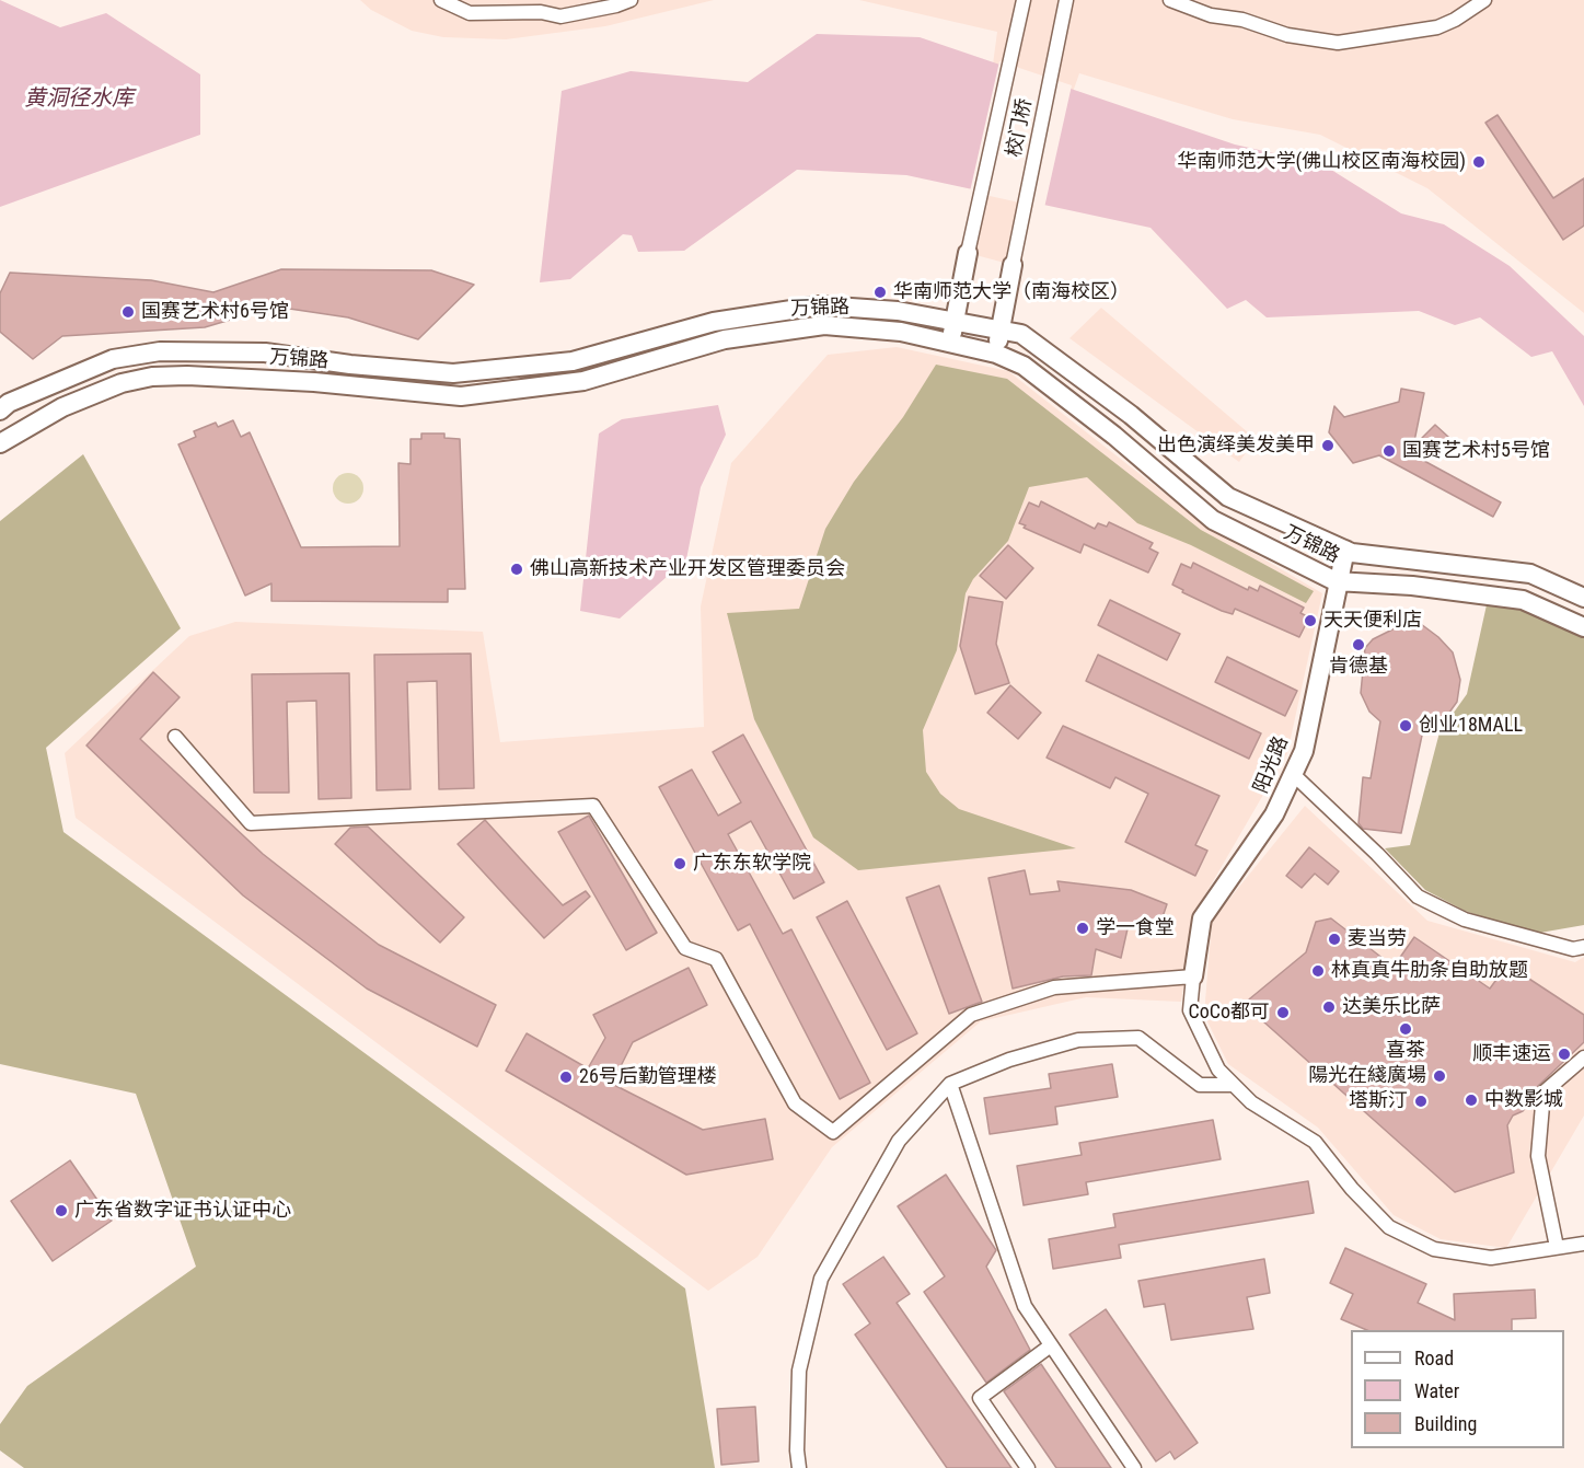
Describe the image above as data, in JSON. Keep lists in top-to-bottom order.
{
  "streets": {
    "street": ["校门桥", "万锦路", "阳光路"]
  },
  "crossings": [
    ["万锦路", "阳光路"]
  ],
  "water": ["黄洞径水库"],
  "places": [
    "华南师范大学(佛山校区南海校园)",
    "华南师范大学（南海校区）",
    "国赛艺术村6号馆",
    "出色演绎美发美甲",
    "国赛艺术村5号馆",
    "佛山高新技术产业开发区管理委员会",
    "天天便利店",
    "肯德基",
    "创业18MALL",
    "广东东软学院",
    "学一食堂",
    "麦当劳",
    "林真真牛肋条自助放题",
    "达美乐比萨",
    "CoCo都可",
    "喜茶",
    "顺丰速运",
    "陽光在綫廣場",
    "26号后勤管理楼",
    "中数影城",
    "塔斯汀",
    "广东省数字证书认证中心"
  ],
  "legend": ["Road", "Water", "Building"]
}
